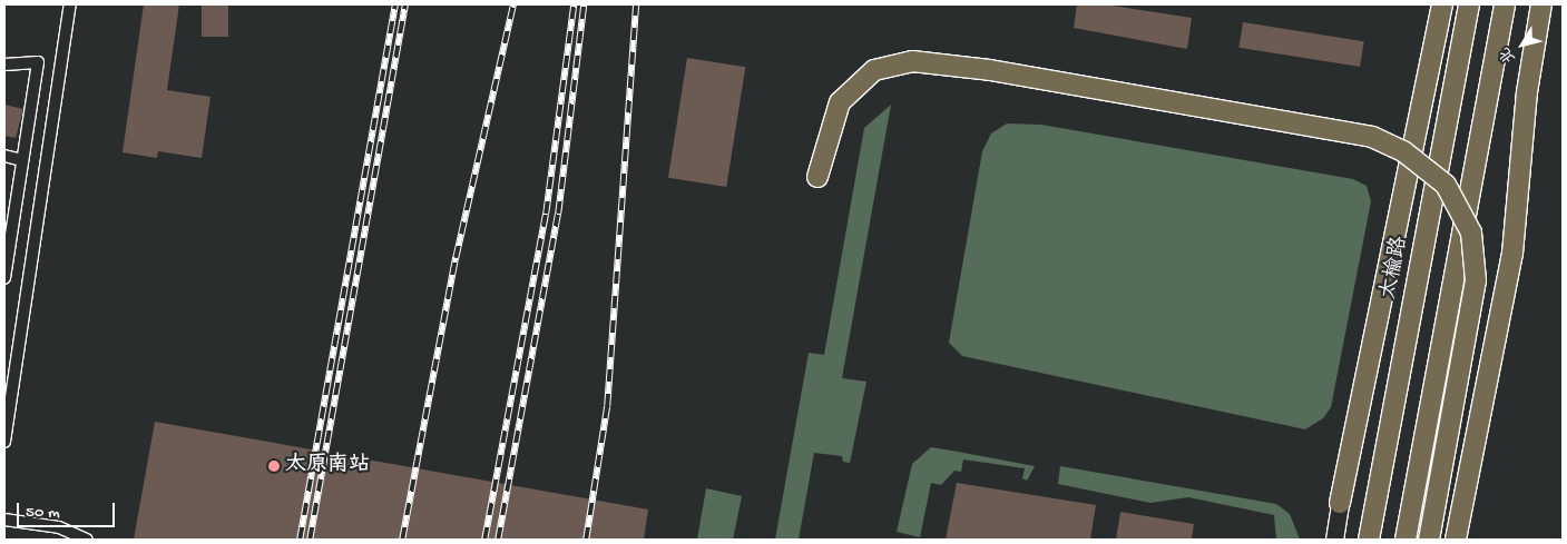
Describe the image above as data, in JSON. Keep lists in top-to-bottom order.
{
  "streets": {
    "highway": ["太榆路"]
  },
  "places": ["太原南站"],
  "scale_bar": "50 m",
  "north": "bottom left"
}
